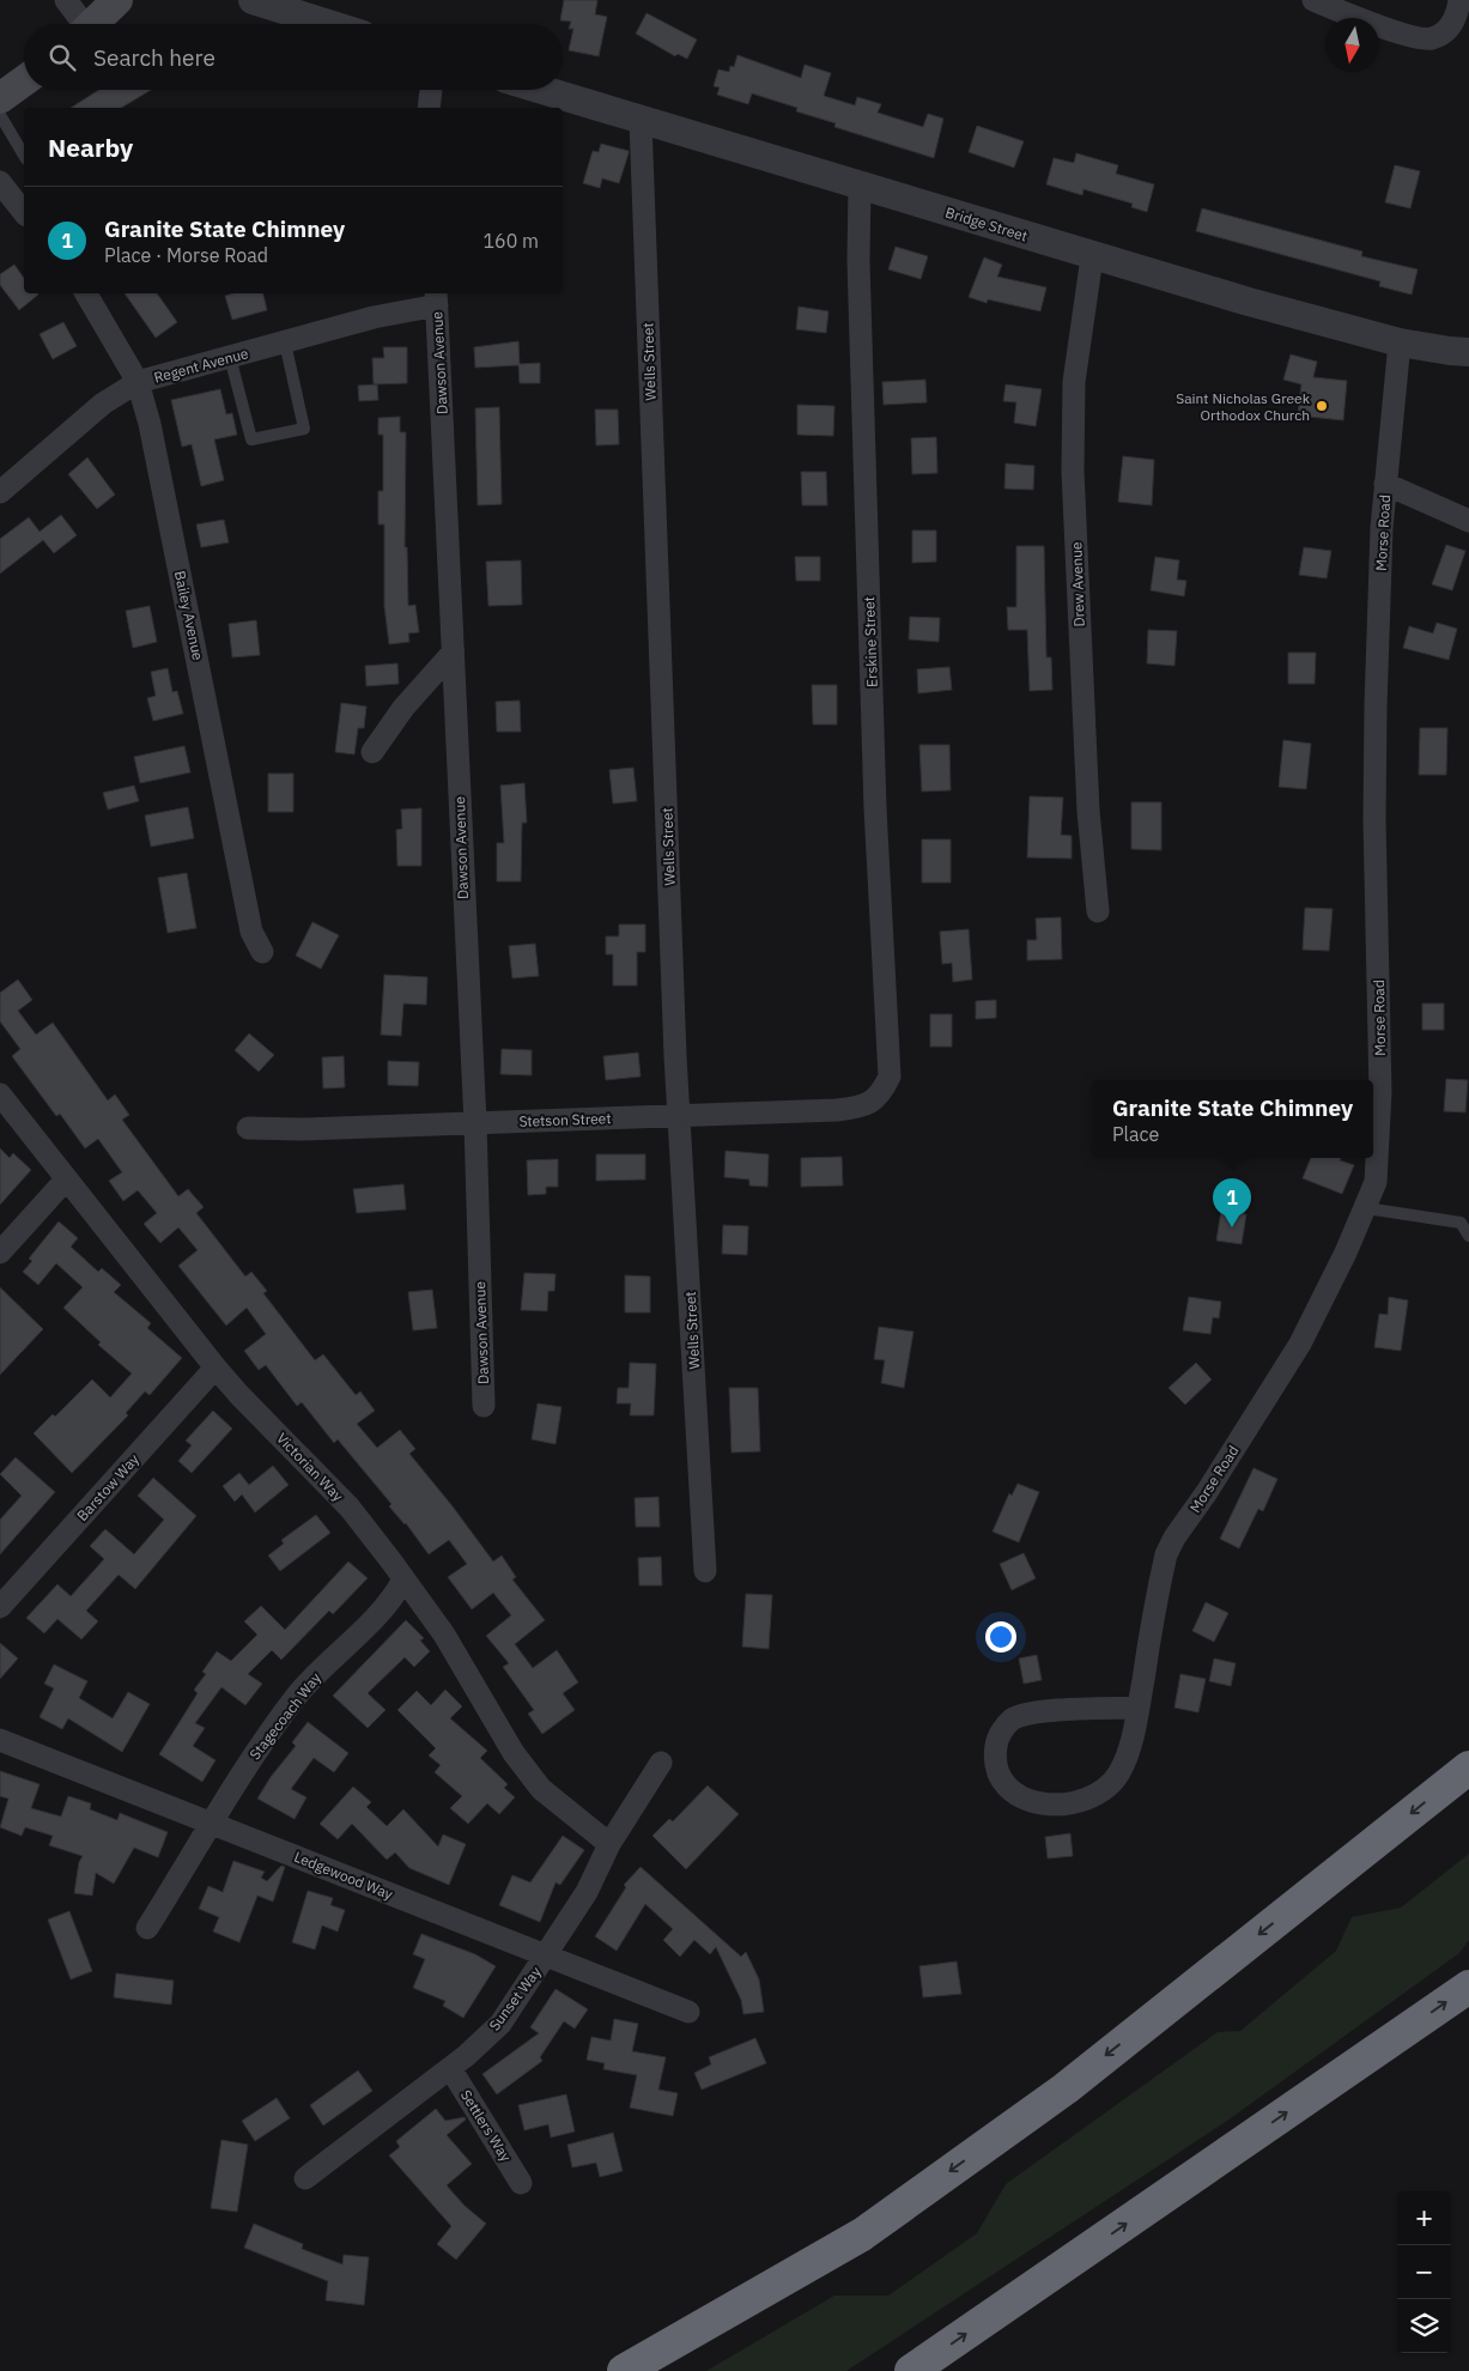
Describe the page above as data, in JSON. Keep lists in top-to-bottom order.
{
  "streets": {
    "street": [
      "Bridge Street",
      "Wells Street",
      "Dawson Avenue",
      "Regent Avenue",
      "Morse Road",
      "Drew Avenue",
      "Bailey Avenue",
      "Erskine Street",
      "Stetson Street",
      "Victorian Way",
      "Barstow Way",
      "Stagecoach Way",
      "Ledgewood Way",
      "Sunset Way",
      "Settlers Way"
    ]
  },
  "crossings": [
    ["Bridge Street", "Wells Street"],
    ["Bridge Street", "Morse Road"],
    ["Bridge Street", "Drew Avenue"],
    ["Bridge Street", "Erskine Street"],
    ["Wells Street", "Stetson Street"],
    ["Dawson Avenue", "Regent Avenue"],
    ["Dawson Avenue", "Stetson Street"],
    ["Regent Avenue", "Bailey Avenue"],
    ["Erskine Street", "Stetson Street"],
    ["Victorian Way", "Barstow Way"],
    ["Victorian Way", "Stagecoach Way"],
    ["Victorian Way", "Sunset Way"],
    ["Stagecoach Way", "Ledgewood Way"],
    ["Ledgewood Way", "Sunset Way"],
    ["Sunset Way", "Settlers Way"]
  ],
  "places": ["Saint Nicholas Greek Orthodox Church"],
  "north": "bottom",
  "page": {
    "search": "Search here",
    "heading": "Nearby",
    "list": [
      {
        "mark": "1",
        "name": "Granite State Chimney",
        "note": "Place · Morse Road",
        "value": "160 m"
      }
    ],
    "popup": ["Granite State Chimney", "Place"],
    "pins": "1",
    "map_buttons": ["+", "−"]
  }
}
